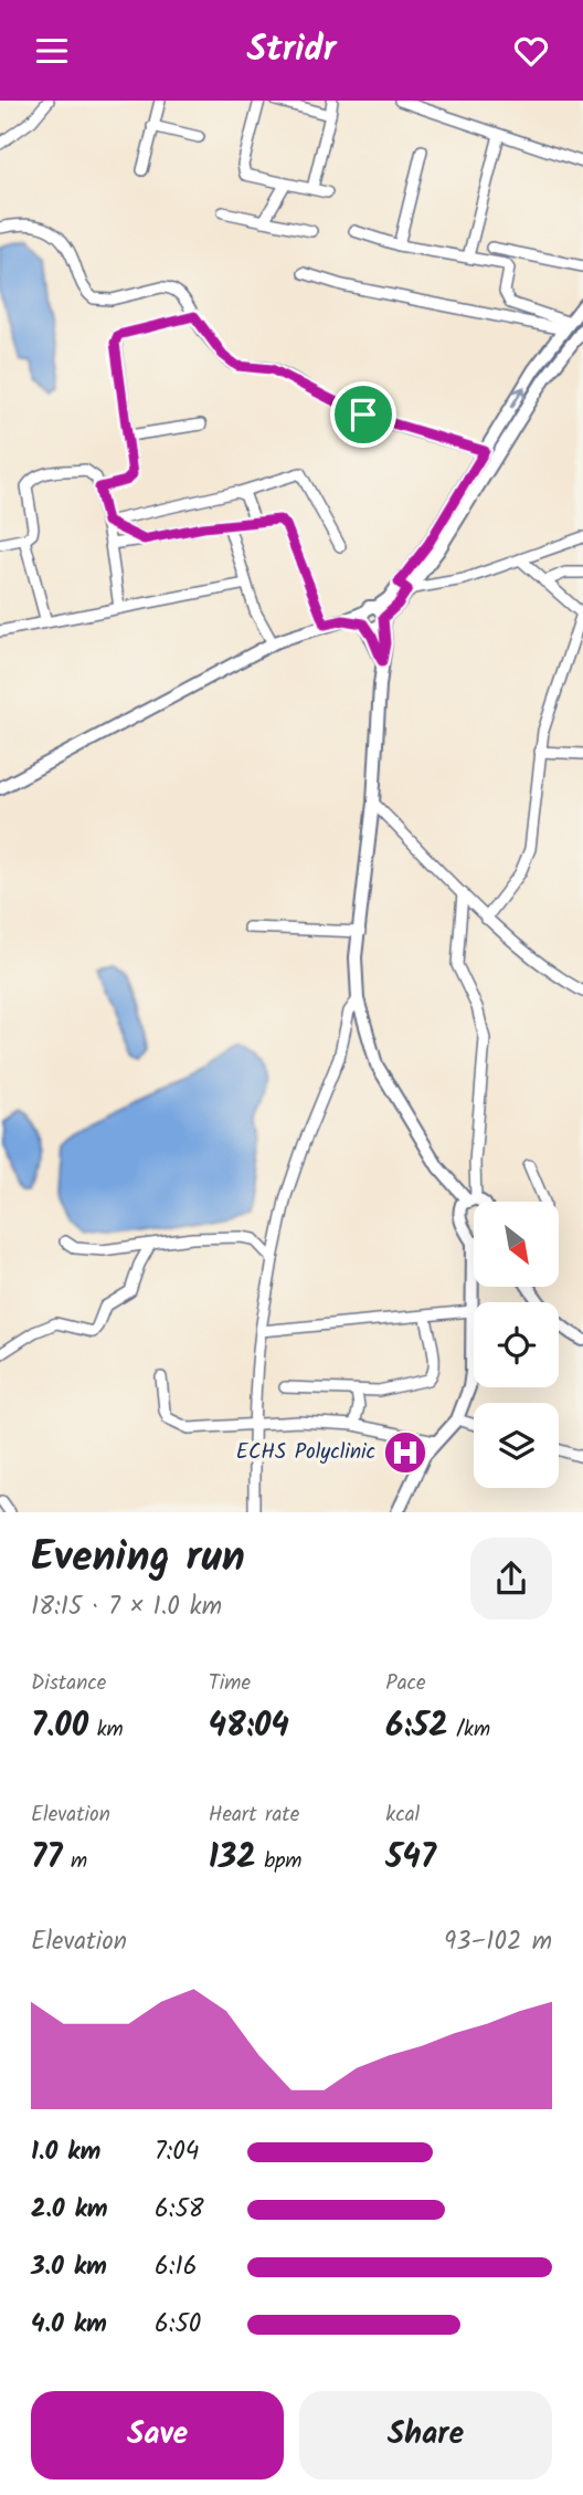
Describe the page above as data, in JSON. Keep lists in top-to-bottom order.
{
  "places": {
    "hospital": ["ECHS Polyclinic"]
  },
  "north": "bottom right",
  "page": {
    "header": "Stridr",
    "heading": ["Evening run", "18:15 · 7 × 1.0 km"],
    "stats": [
      ["Distance", "7.00 km"],
      ["Time", "48:04"],
      ["Pace", "6:52 /km"],
      ["Elevation", "77 m"],
      ["Heart rate", "132 bpm"],
      ["kcal", "547"]
    ],
    "chart": ["Elevation", "93–102 m"],
    "list": [
      {
        "name": "1.0 km",
        "note": "7:04"
      },
      {
        "name": "2.0 km",
        "note": "6:58"
      },
      {
        "name": "3.0 km",
        "note": "6:16"
      },
      {
        "name": "4.0 km",
        "note": "6:50"
      }
    ],
    "buttons": ["Save", "Share"]
  }
}
